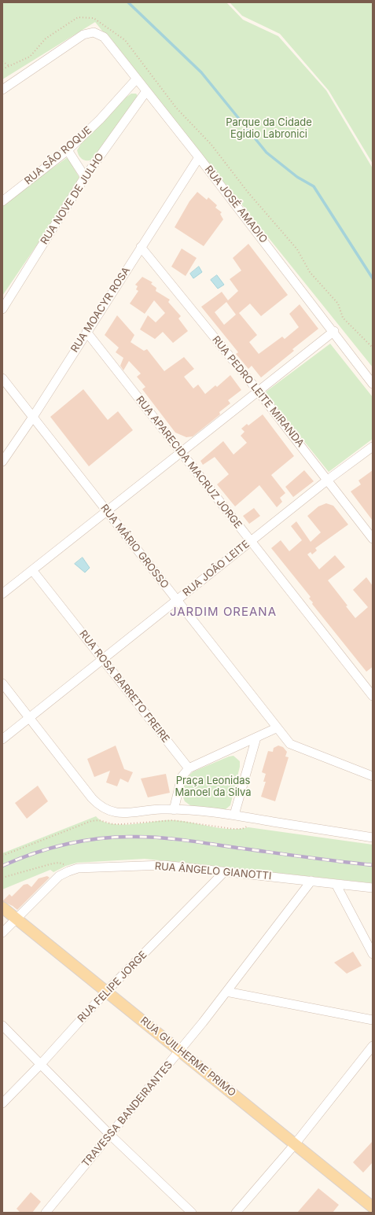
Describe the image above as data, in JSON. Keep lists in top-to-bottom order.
{
  "streets": {
    "main road": ["RUA GUILHERME PRIMO"],
    "street": [
      "RUA SÃO ROQUE",
      "RUA NOVE DE JULHO",
      "RUA JOSÉ AMADIO",
      "RUA MOACYR ROSA",
      "RUA PEDRO LEITE MIRANDA",
      "RUA APARECIDA MACRUZ JORGE",
      "RUA MÁRIO GROSSO",
      "RUA JOÃO LEITE",
      "RUA ROSA BARRETO FREIRE",
      "RUA ÂNGELO GIANOTTI",
      "RUA FELIPE JORGE",
      "TRAVESSA BANDEIRANTES"
    ]
  },
  "crossings": [
    ["RUA SÃO ROQUE", "RUA JOSÉ AMADIO"],
    ["RUA NOVE DE JULHO", "RUA JOSÉ AMADIO"],
    ["RUA JOSÉ AMADIO", "RUA MOACYR ROSA"],
    ["RUA MOACYR ROSA", "RUA PEDRO LEITE MIRANDA"],
    ["RUA MOACYR ROSA", "RUA APARECIDA MACRUZ JORGE"],
    ["RUA MOACYR ROSA", "RUA MÁRIO GROSSO"],
    ["RUA PEDRO LEITE MIRANDA", "RUA JOÃO LEITE"],
    ["RUA APARECIDA MACRUZ JORGE", "RUA JOÃO LEITE"],
    ["RUA MÁRIO GROSSO", "RUA JOÃO LEITE"],
    ["RUA JOÃO LEITE", "RUA ROSA BARRETO FREIRE"],
    ["RUA ÂNGELO GIANOTTI", "RUA FELIPE JORGE"],
    ["RUA ÂNGELO GIANOTTI", "RUA GUILHERME PRIMO"],
    ["RUA ÂNGELO GIANOTTI", "TRAVESSA BANDEIRANTES"],
    ["RUA FELIPE JORGE", "RUA GUILHERME PRIMO"],
    ["RUA GUILHERME PRIMO", "TRAVESSA BANDEIRANTES"]
  ],
  "districts": ["JARDIM OREANA"],
  "parks": ["Parque da Cidade Egidio Labronici", "Praça Leonidas Manoel da Silva"]
}
